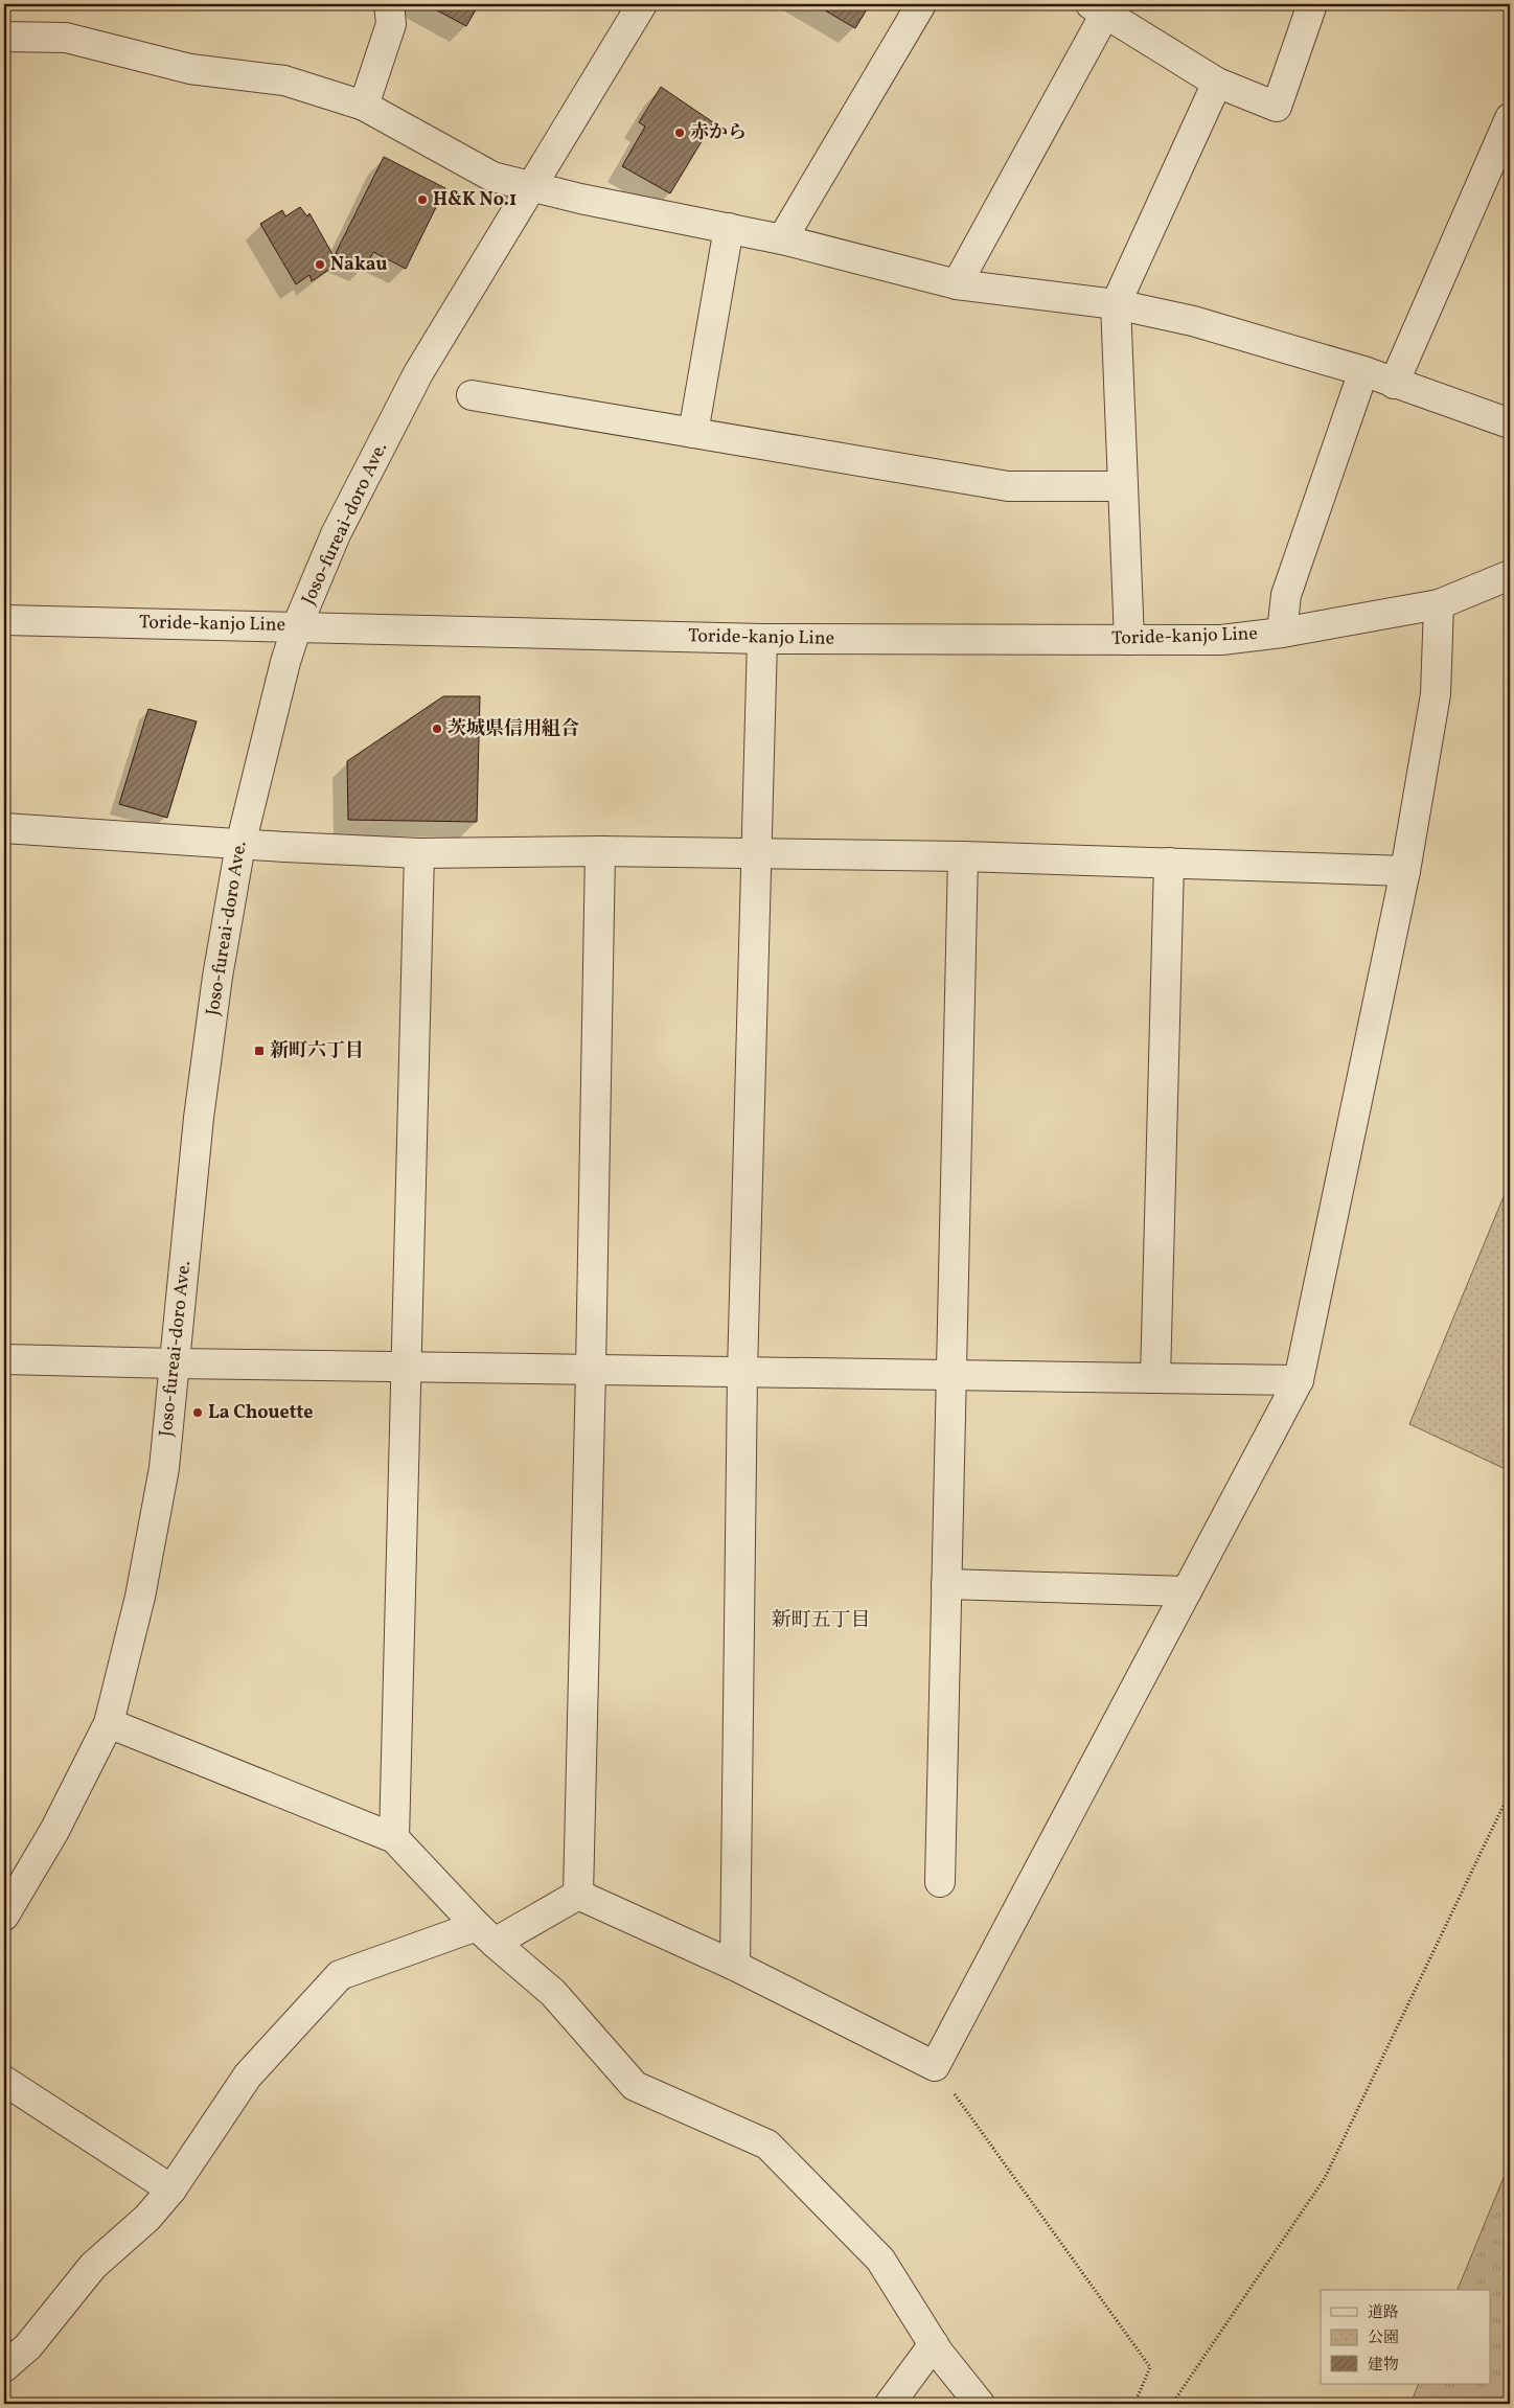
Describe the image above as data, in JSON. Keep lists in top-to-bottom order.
{
  "streets": {
    "street": ["Joso-fureai-doro Ave.", "Toride-kanjo Line"]
  },
  "crossings": [
    ["Joso-fureai-doro Ave.", "Toride-kanjo Line"]
  ],
  "districts": ["新町五丁目"],
  "places": {
    "other": [
      "赤から",
      "H&K No.1",
      "Nakau",
      "茨城県信用組合",
      "La Chouette"
    ],
    "transit": ["新町六丁目"]
  },
  "legend": ["道路", "公園", "建物"]
}
